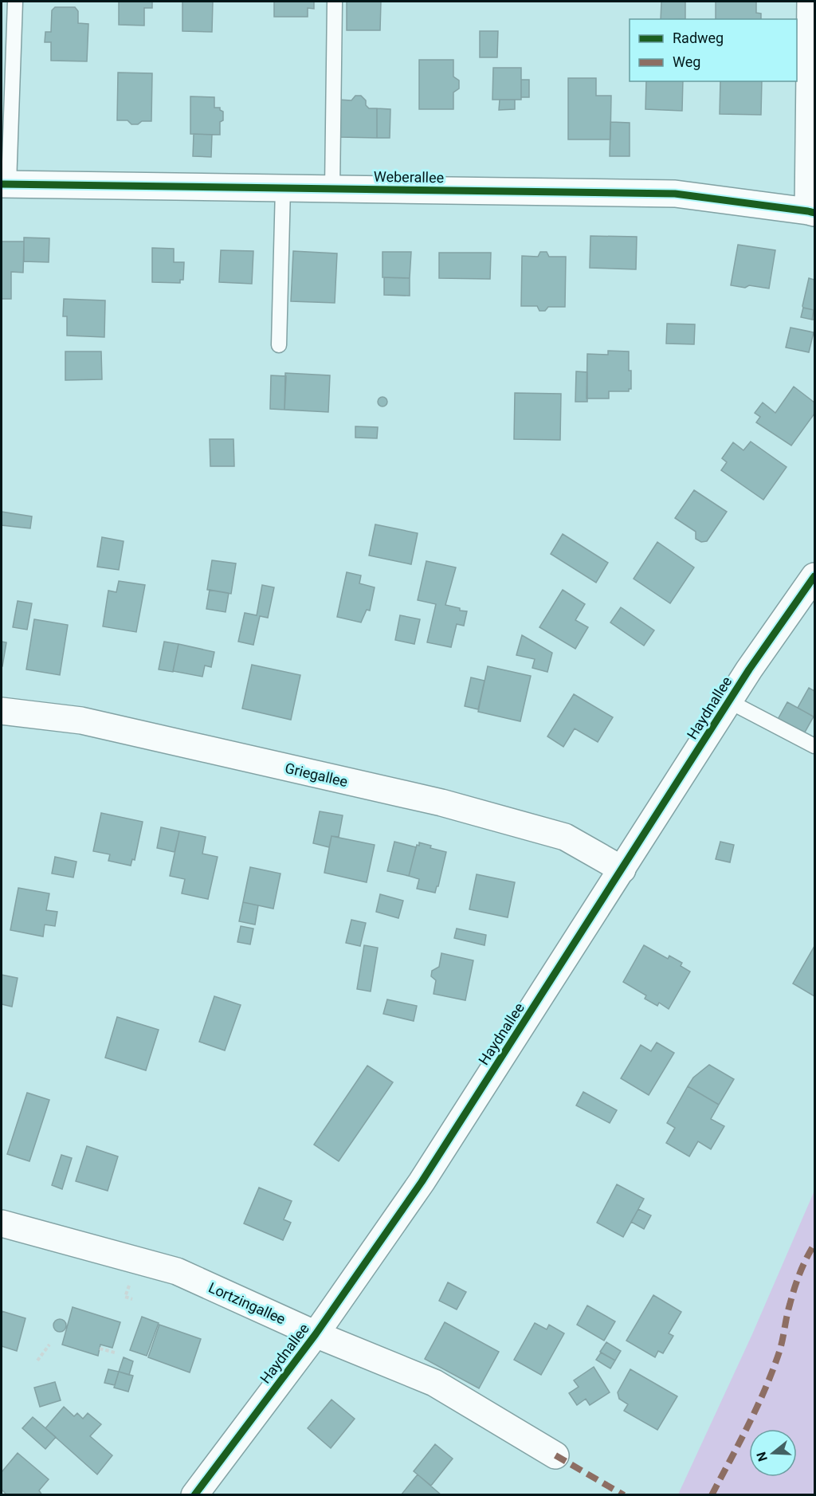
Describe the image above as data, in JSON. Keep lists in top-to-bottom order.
{
  "streets": {
    "street": [
      "Weberallee",
      "Haydnallee",
      "Griegallee",
      "Lortzingallee"
    ]
  },
  "crossings": [
    ["Haydnallee", "Griegallee"],
    ["Haydnallee", "Lortzingallee"]
  ],
  "legend": ["Radweg", "Weg"],
  "north": "left"
}
